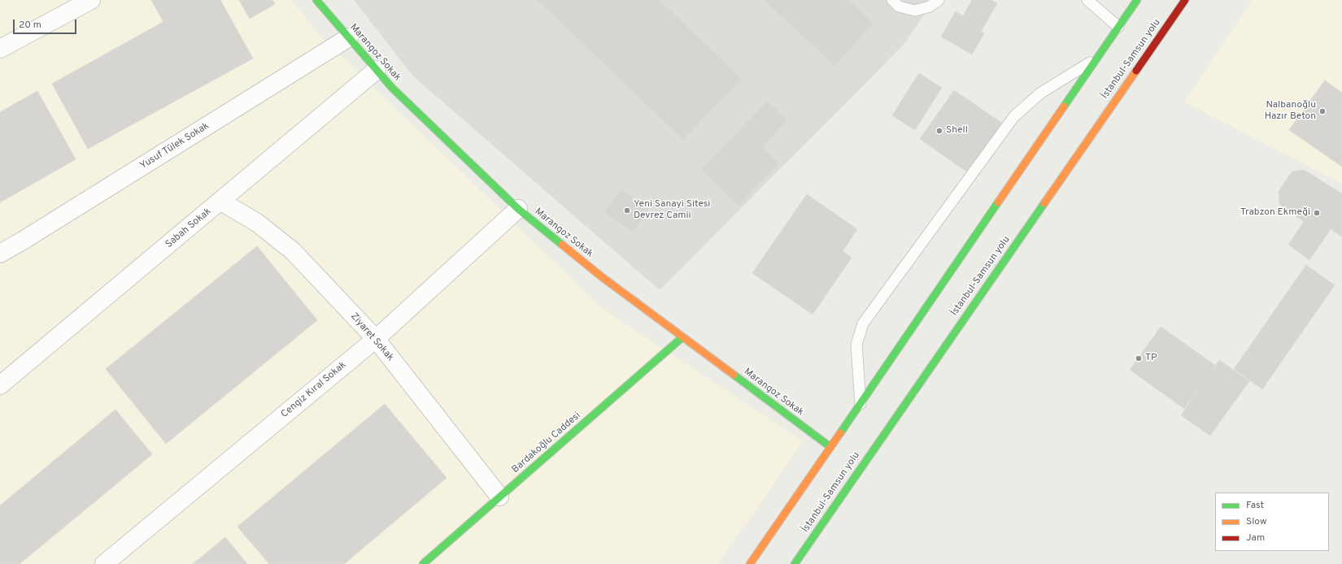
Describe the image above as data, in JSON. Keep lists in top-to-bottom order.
{
  "streets": {
    "main road": ["Marangoz Sokak", "İstanbul-Samsun yolu", "Bardakoğlu Caddesi"],
    "street": [
      "Yusuf Tülek Sokak",
      "Sabah Sokak",
      "Ziyaret Sokak",
      "Cengiz Kıral Sokak"
    ]
  },
  "crossings": [
    ["Marangoz Sokak", "Yusuf Tülek Sokak"],
    ["Marangoz Sokak", "Sabah Sokak"],
    ["Marangoz Sokak", "Cengiz Kıral Sokak"],
    ["Marangoz Sokak", "Bardakoğlu Caddesi"],
    ["Sabah Sokak", "Ziyaret Sokak"],
    ["Ziyaret Sokak", "Cengiz Kıral Sokak"],
    ["Ziyaret Sokak", "Bardakoğlu Caddesi"]
  ],
  "places": [
    "Nalbanoğlu Hazır Beton",
    "Shell",
    "Yeni Sanayi Sitesi Devrez Camii",
    "Trabzon Ekmeği",
    "TP"
  ],
  "legend": ["Fast", "Slow", "Jam"],
  "scale_bar": "20 m"
}
